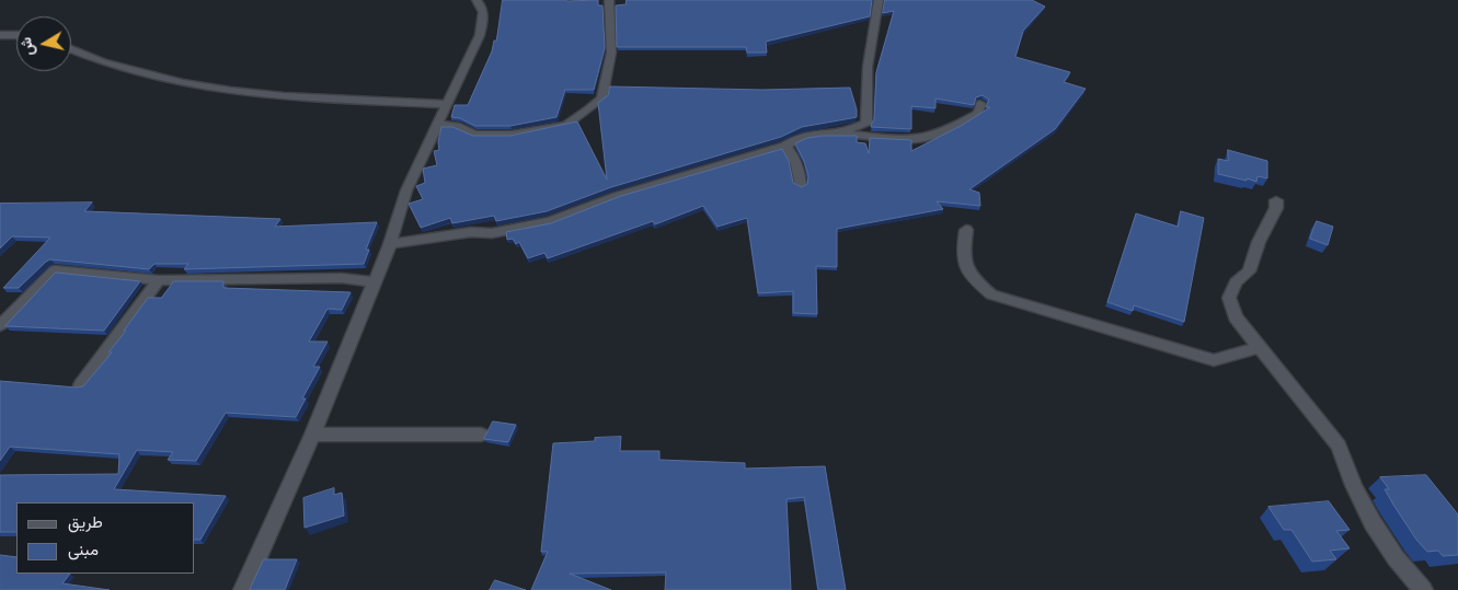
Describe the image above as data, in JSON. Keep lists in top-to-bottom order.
{
  "legend": ["طريق", "مبنى"],
  "north": "left"
}
